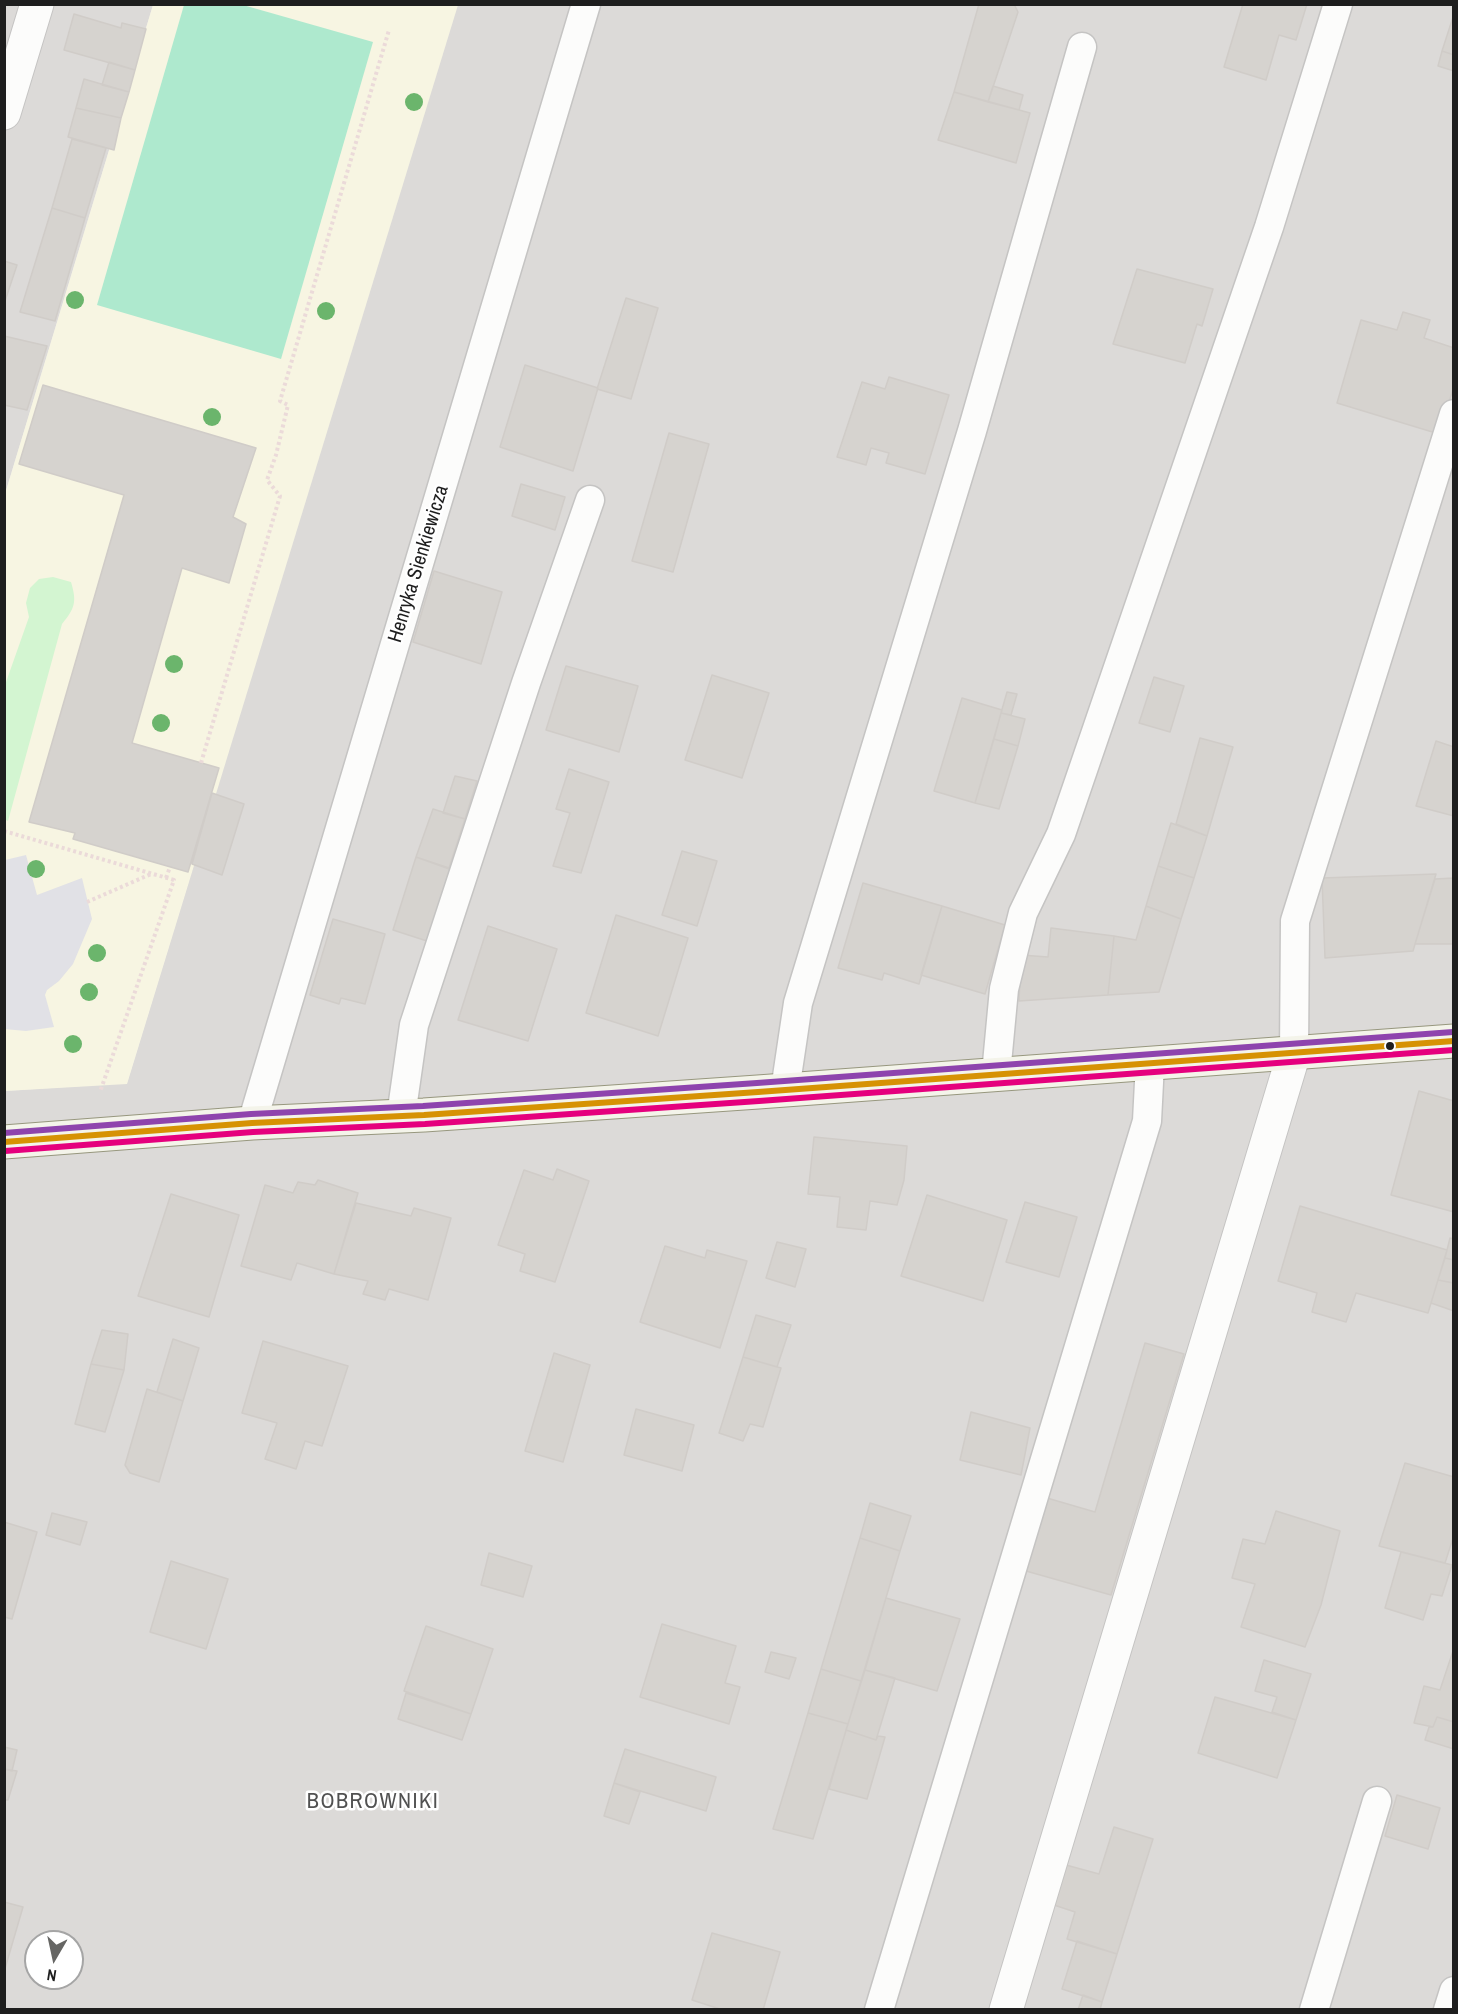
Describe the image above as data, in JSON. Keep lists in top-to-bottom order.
{
  "streets": {
    "lane": ["Henryka Sienkiewicza"]
  },
  "districts": ["BOBROWNIKI"],
  "north": "bottom"
}
